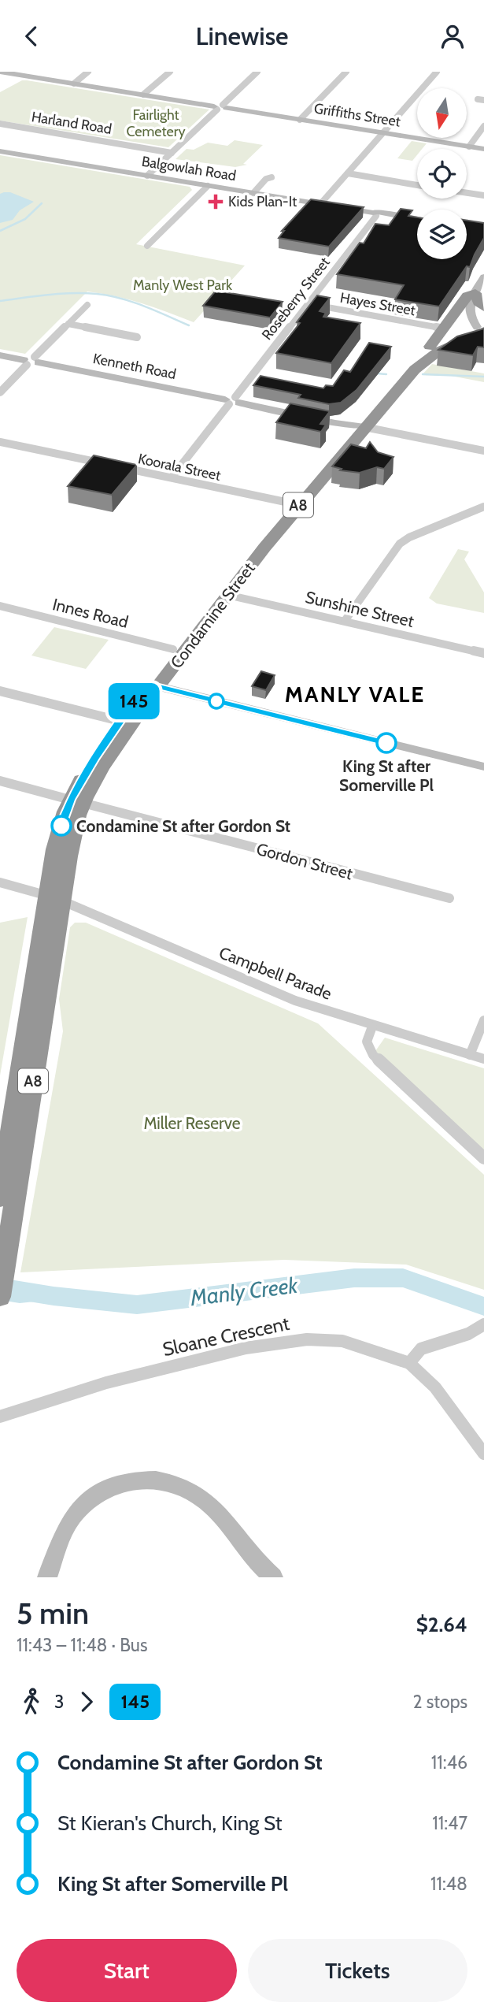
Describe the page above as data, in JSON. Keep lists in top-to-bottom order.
{
  "streets": {
    "highway": ["A8", "Condamine Street"],
    "street": [
      "Griffiths Street",
      "Harland Road",
      "Balgowlah Road",
      "Roseberry Street",
      "Hayes Street",
      "Kenneth Road",
      "Koorala Street",
      "Sunshine Street",
      "Innes Road",
      "Gordon Street",
      "Campbell Parade",
      "Sloane Crescent"
    ]
  },
  "crossings": [
    ["Balgowlah Road", "Roseberry Street"],
    ["Roseberry Street", "Hayes Street"],
    ["Roseberry Street", "Kenneth Road"],
    ["Roseberry Street", "Koorala Street"],
    ["Kenneth Road", "Condamine Street"],
    ["Koorala Street", "Condamine Street"],
    ["A8", "Condamine Street"],
    ["Sunshine Street", "Condamine Street"],
    ["Innes Road", "Condamine Street"],
    ["Condamine Street", "Gordon Street"],
    ["Condamine Street", "Campbell Parade"]
  ],
  "districts": ["MANLY VALE"],
  "water": ["Manly Creek"],
  "parks": ["Fairlight Cemetery", "Manly West Park", "Miller Reserve"],
  "places": {
    "health": ["Kids Plan-It"],
    "other": ["King St after Somerville Pl", "Condamine St after Gordon St"]
  },
  "lines": ["bus line 145"],
  "north": "bottom",
  "page": {
    "header": "Linewise",
    "on_map": "145",
    "heading": ["5 min", "11:43 – 11:48 · Bus", "$2.64"],
    "legs": ["3", "145", "2 stops"],
    "list": [
      {
        "name": "Condamine St after Gordon St",
        "value": "11:46"
      },
      {
        "name": "St Kieran's Church, King St",
        "value": "11:47"
      },
      {
        "name": "King St after Somerville Pl",
        "value": "11:48"
      }
    ],
    "buttons": ["Start", "Tickets"]
  }
}
